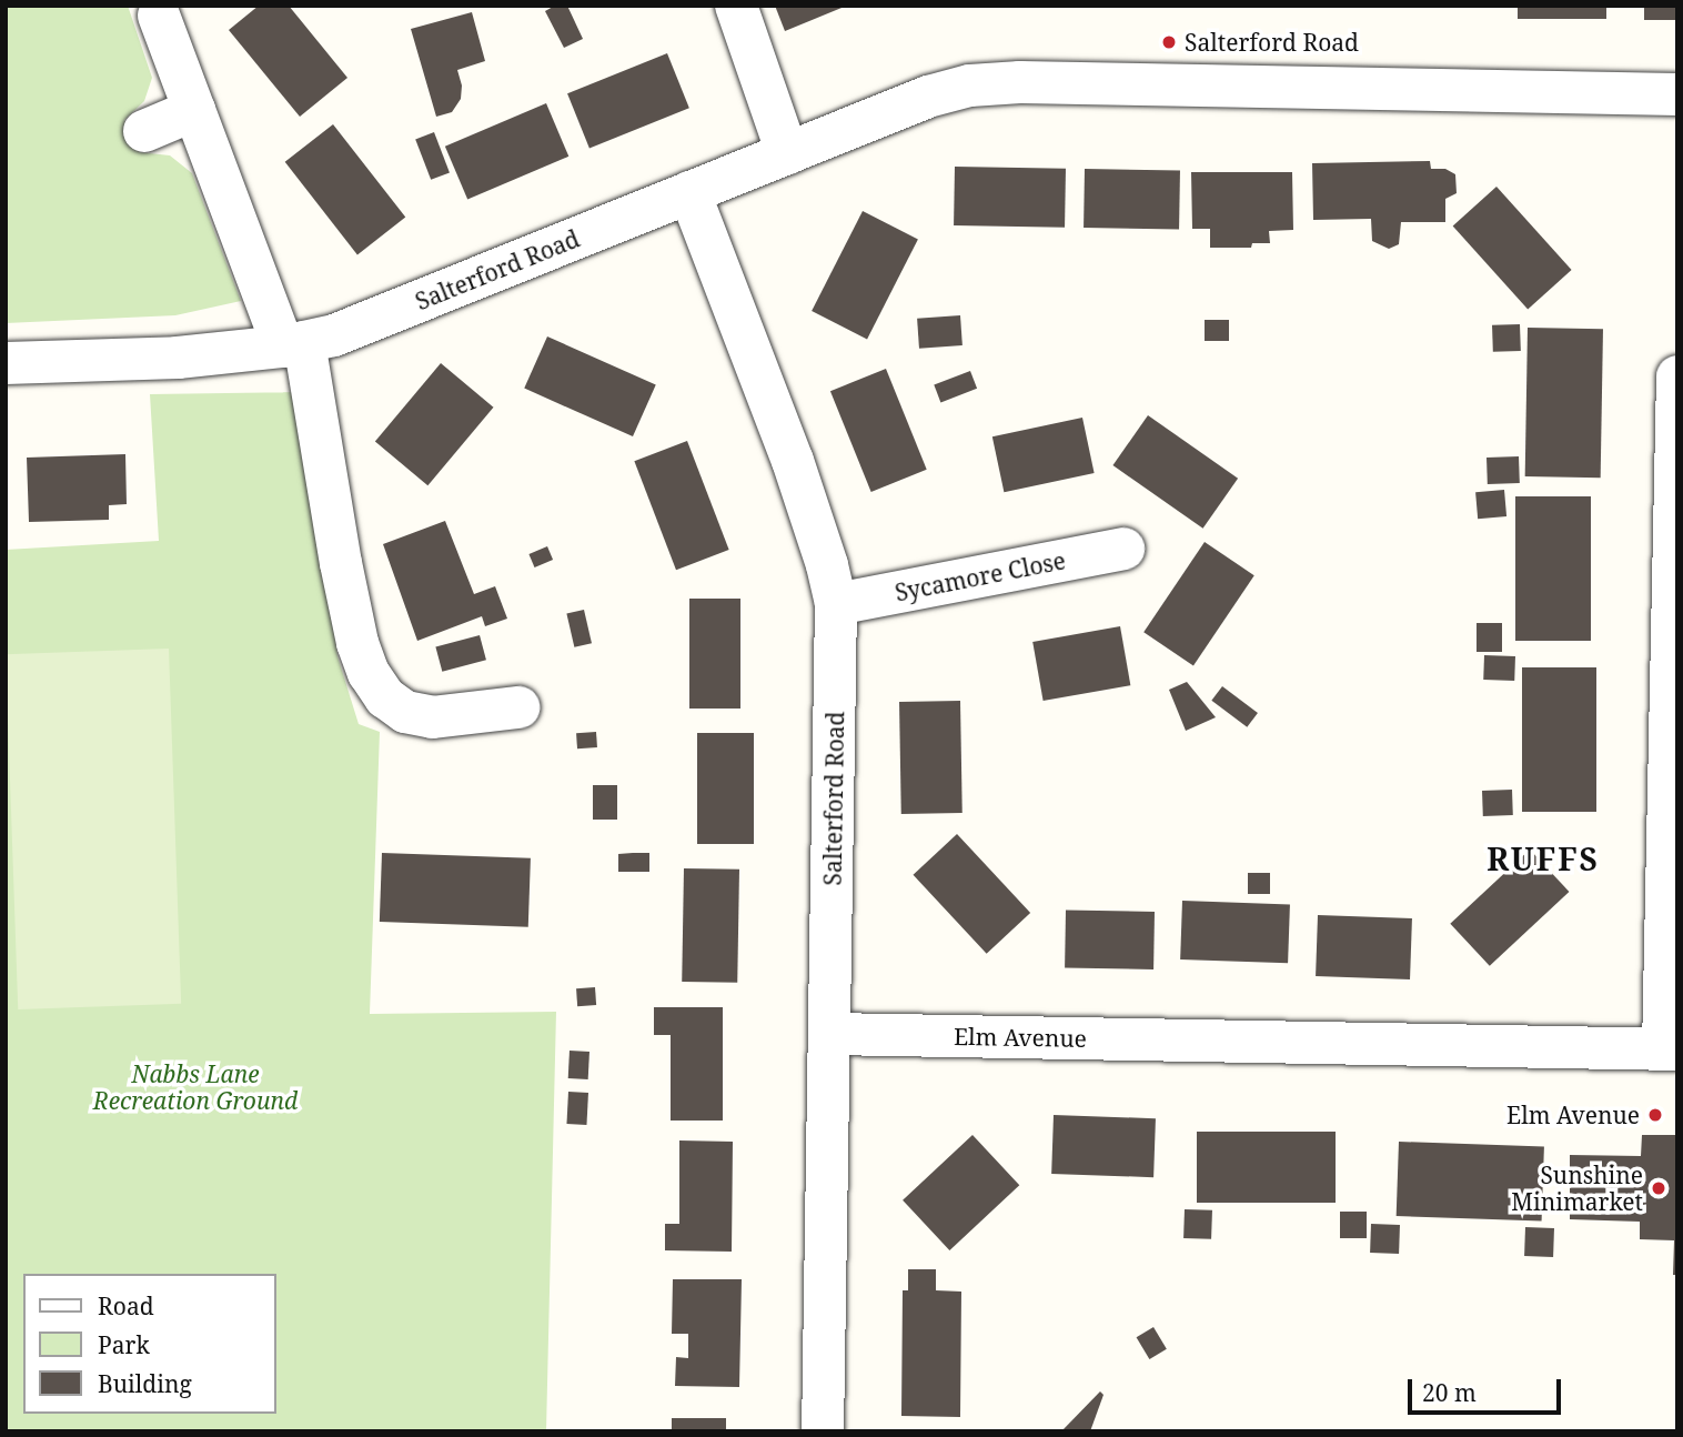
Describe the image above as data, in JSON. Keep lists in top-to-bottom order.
{
  "streets": {
    "street": ["Salterford Road", "Sycamore Close", "Elm Avenue"]
  },
  "crossings": [
    ["Salterford Road", "Sycamore Close"],
    ["Salterford Road", "Elm Avenue"]
  ],
  "districts": ["RUFFS"],
  "parks": ["Nabbs Lane Recreation Ground"],
  "places": ["Salterford Road", "Elm Avenue", "Sunshine Minimarket"],
  "legend": ["Road", "Park", "Building"],
  "scale_bar": "20 m"
}
